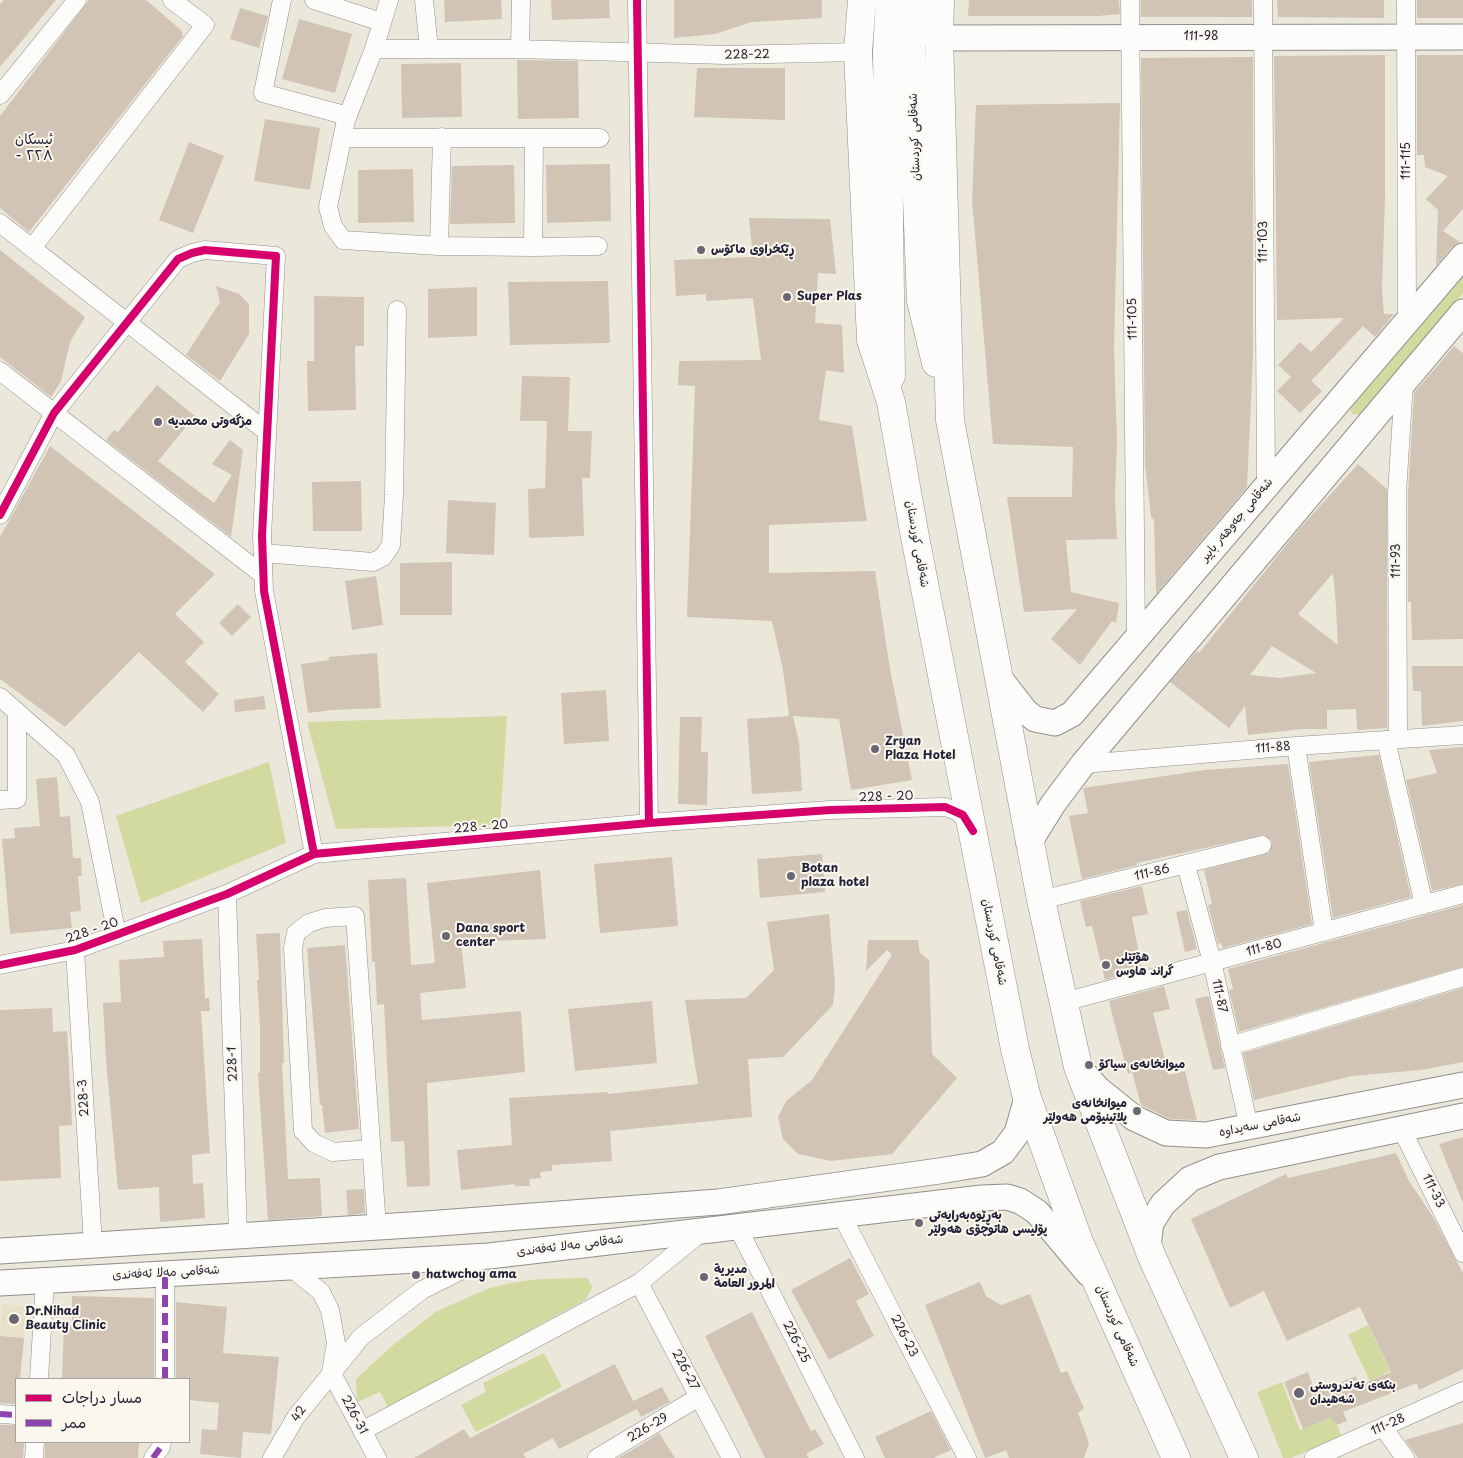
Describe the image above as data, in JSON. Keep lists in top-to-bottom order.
{
  "streets": {
    "highway": ["شەقامی کوردستان"],
    "main road": [
      "111-98",
      "شەقامی جەوهەر باپیر",
      "شەقامی سەیداوە",
      "شەقامی مەلا ئەفەندی"
    ],
    "street": [
      "228-22",
      "111-115",
      "111-103",
      "111-105",
      "111-93",
      "111-88",
      "228 - 20",
      "111-86",
      "111-80",
      "111-87",
      "228-1",
      "228-3",
      "111-33",
      "226-23",
      "226-25",
      "226-27",
      "42",
      "226-31",
      "111-28",
      "226-29"
    ]
  },
  "crossings": [
    ["111-98", "شەقامی کوردستان"],
    ["111-98", "111-115"],
    ["111-98", "111-103"],
    ["111-98", "111-105"],
    ["228-22", "شەقامی کوردستان"],
    ["شەقامی کوردستان", "شەقامی جەوهەر باپیر"],
    ["شەقامی کوردستان", "228 - 20"],
    ["شەقامی کوردستان", "111-86"],
    ["شەقامی کوردستان", "111-80"],
    ["شەقامی کوردستان", "شەقامی سەیداوە"],
    ["شەقامی کوردستان", "شەقامی مەلا ئەفەندی"],
    ["111-115", "شەقامی جەوهەر باپیر"],
    ["111-103", "شەقامی جەوهەر باپیر"],
    ["111-105", "شەقامی جەوهەر باپیر"],
    ["111-93", "111-88"],
    ["111-93", "111-80"],
    ["228 - 20", "228-1"],
    ["228 - 20", "228-3"],
    ["111-86", "111-87"],
    ["111-80", "111-87"],
    ["111-87", "شەقامی سەیداوە"],
    ["شەقامی مەلا ئەفەندی", "226-23"],
    ["شەقامی مەلا ئەفەندی", "226-25"],
    ["شەقامی مەلا ئەفەندی", "42"],
    ["226-27", "226-29"],
    ["42", "226-31"]
  ],
  "districts": ["ئیسکان - ٢٢٨"],
  "places": [
    "ڕێکخراوی ماکۆس",
    "Super Plas",
    "مزگەوتی محمدیە",
    "Zryan Plaza Hotel",
    "Botan plaza hotel",
    "Dana sport center",
    "هۆتێلی گراند هاوس",
    "میوانخانەی سیاکۆ",
    "میوانخانەی پلاتینیۆمی هەولێر",
    "بەڕێوەبەرایەتی پۆلیسی هاتوچۆی هەولێر",
    "hatwchoy ama",
    "مديرية المرور العامة",
    "Dr.Nihad Beauty Clinic",
    "بنکەی تەندروستی شەهیدان"
  ],
  "legend": ["مسار دراجات", "ممر"]
}
